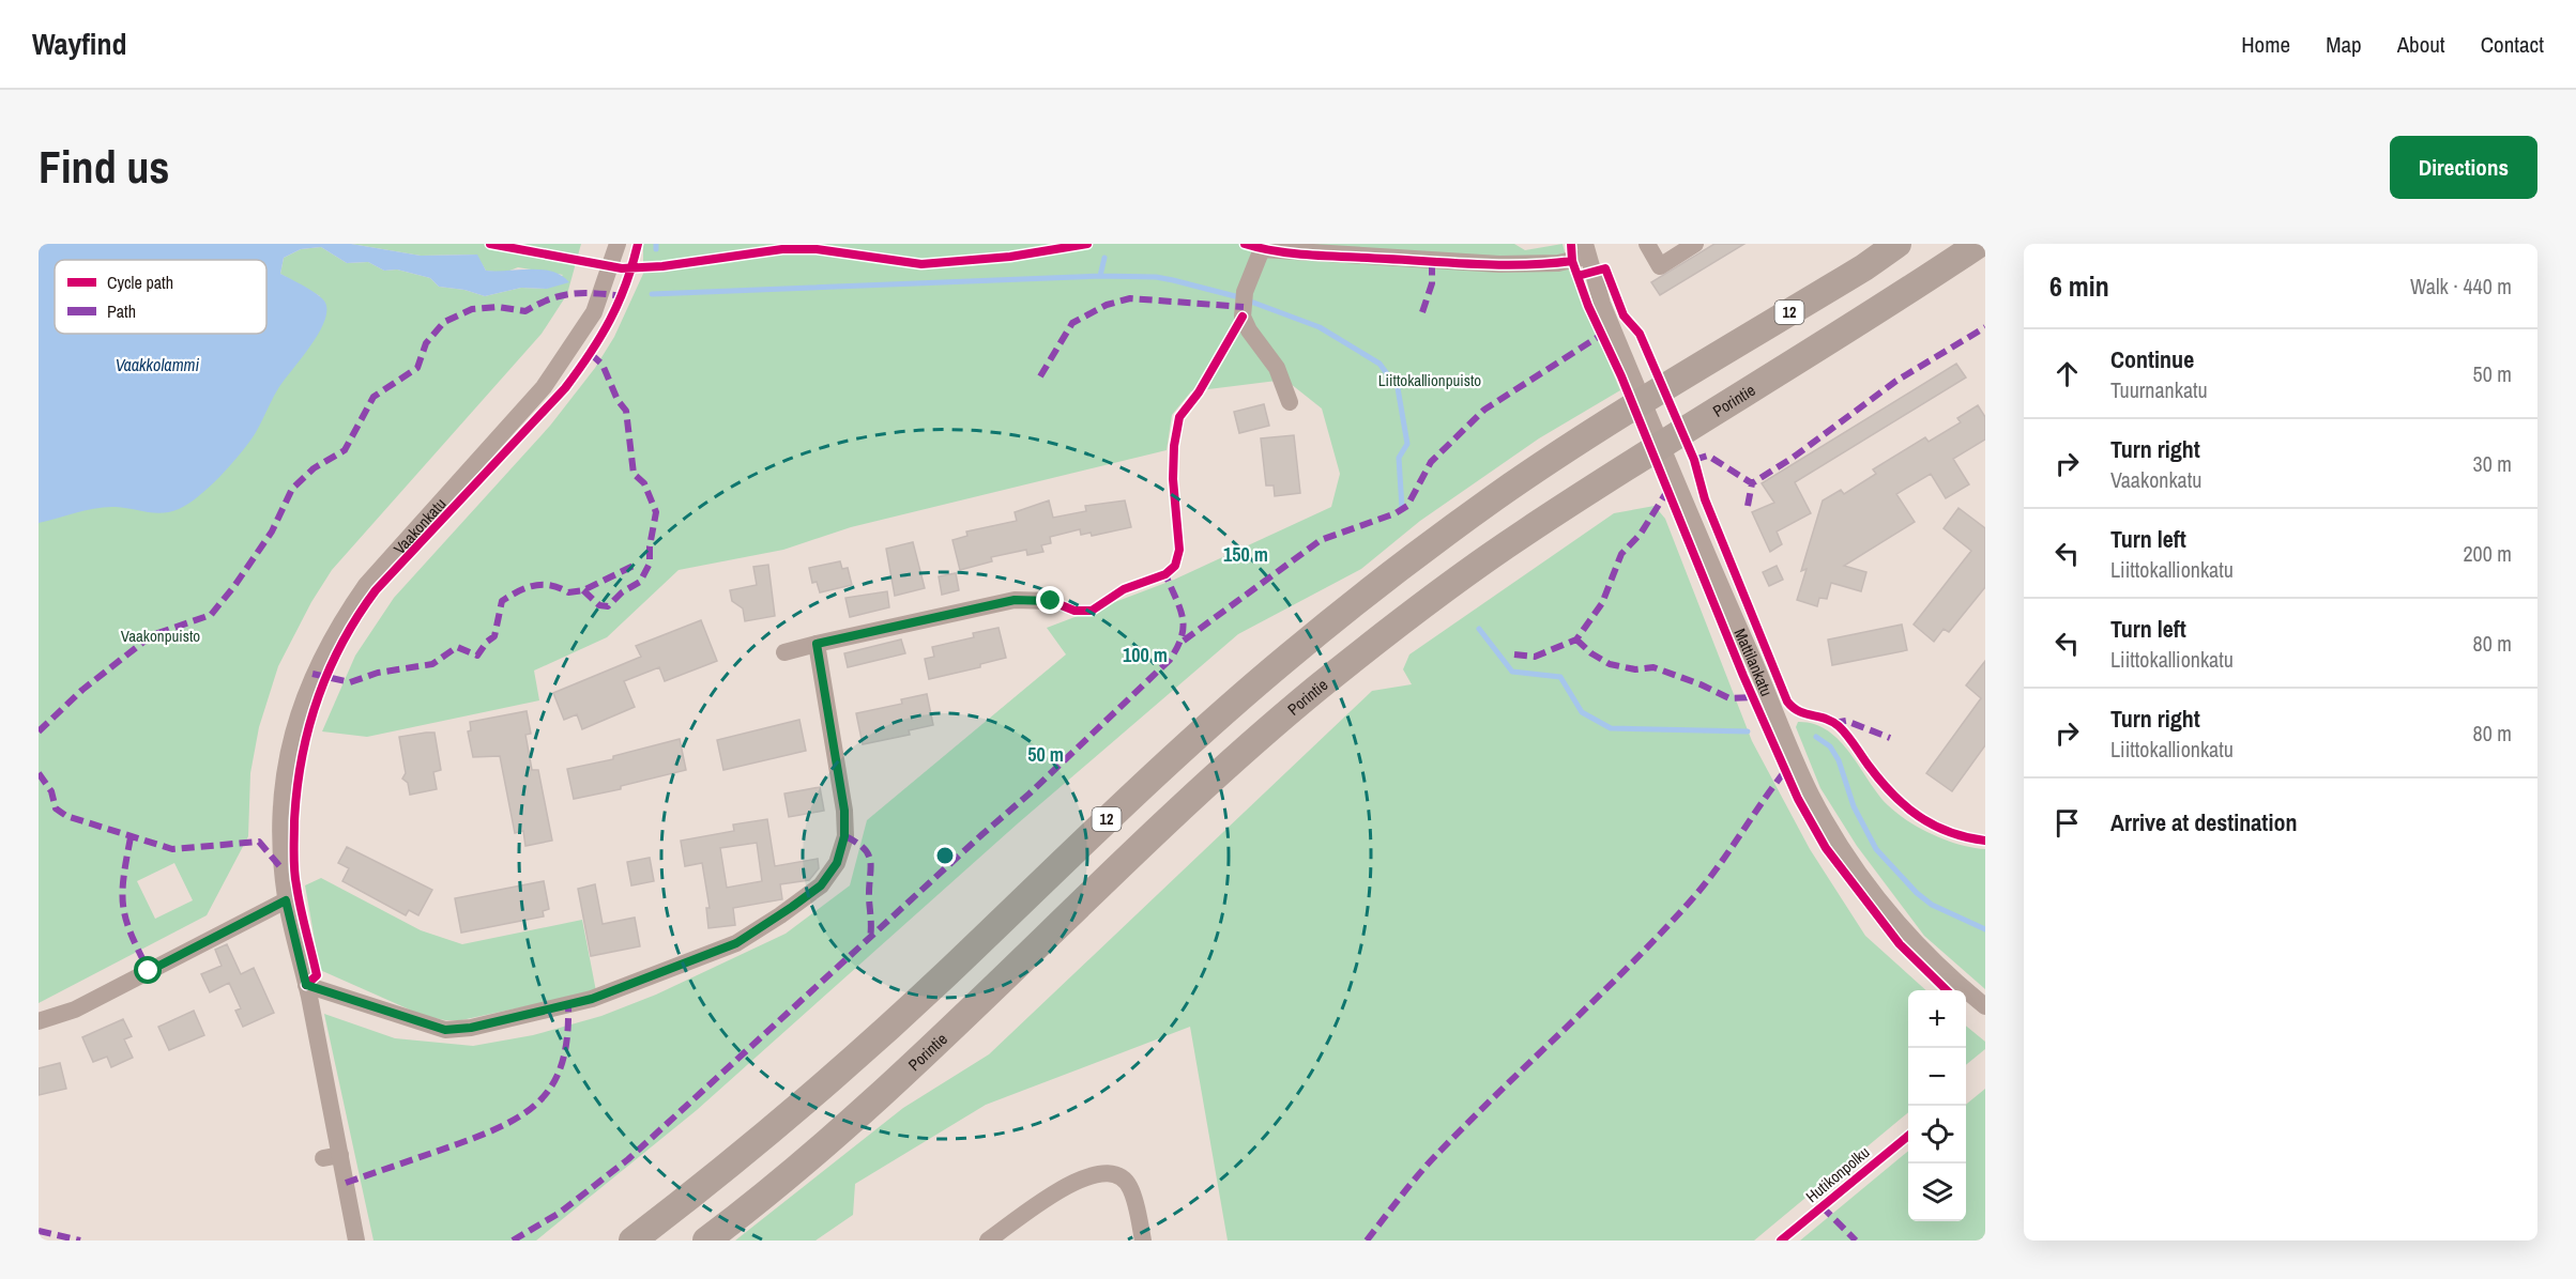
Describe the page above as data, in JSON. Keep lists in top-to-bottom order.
{
  "streets": {
    "highway": ["12", "Porintie"],
    "street": ["Vaakonkatu", "Mattilankatu"],
    "cycle path": ["Hutikonpolku"]
  },
  "water": ["Vaakkolammi"],
  "parks": ["Liittokallionpuisto", "Vaakonpuisto"],
  "legend": ["Cycle path", "Path"],
  "page": {
    "header": "Wayfind",
    "nav": [
      "Home",
      "Map",
      "About",
      "Contact"
    ],
    "buttons": "Directions",
    "title": "Find us",
    "heading": ["6 min", "Walk · 440 m"],
    "list": [
      ["Continue", "Tuurnankatu", "50 m"],
      ["Turn right", "Vaakonkatu", "30 m"],
      ["Turn left", "Liittokallionkatu", "200 m"],
      ["Turn left", "Liittokallionkatu", "80 m"],
      ["Turn right", "Liittokallionkatu", "80 m"],
      "Arrive at destination"
    ],
    "map_buttons": ["+", "−"]
  },
  "rings": ["150 m", "100 m", "50 m"]
}
